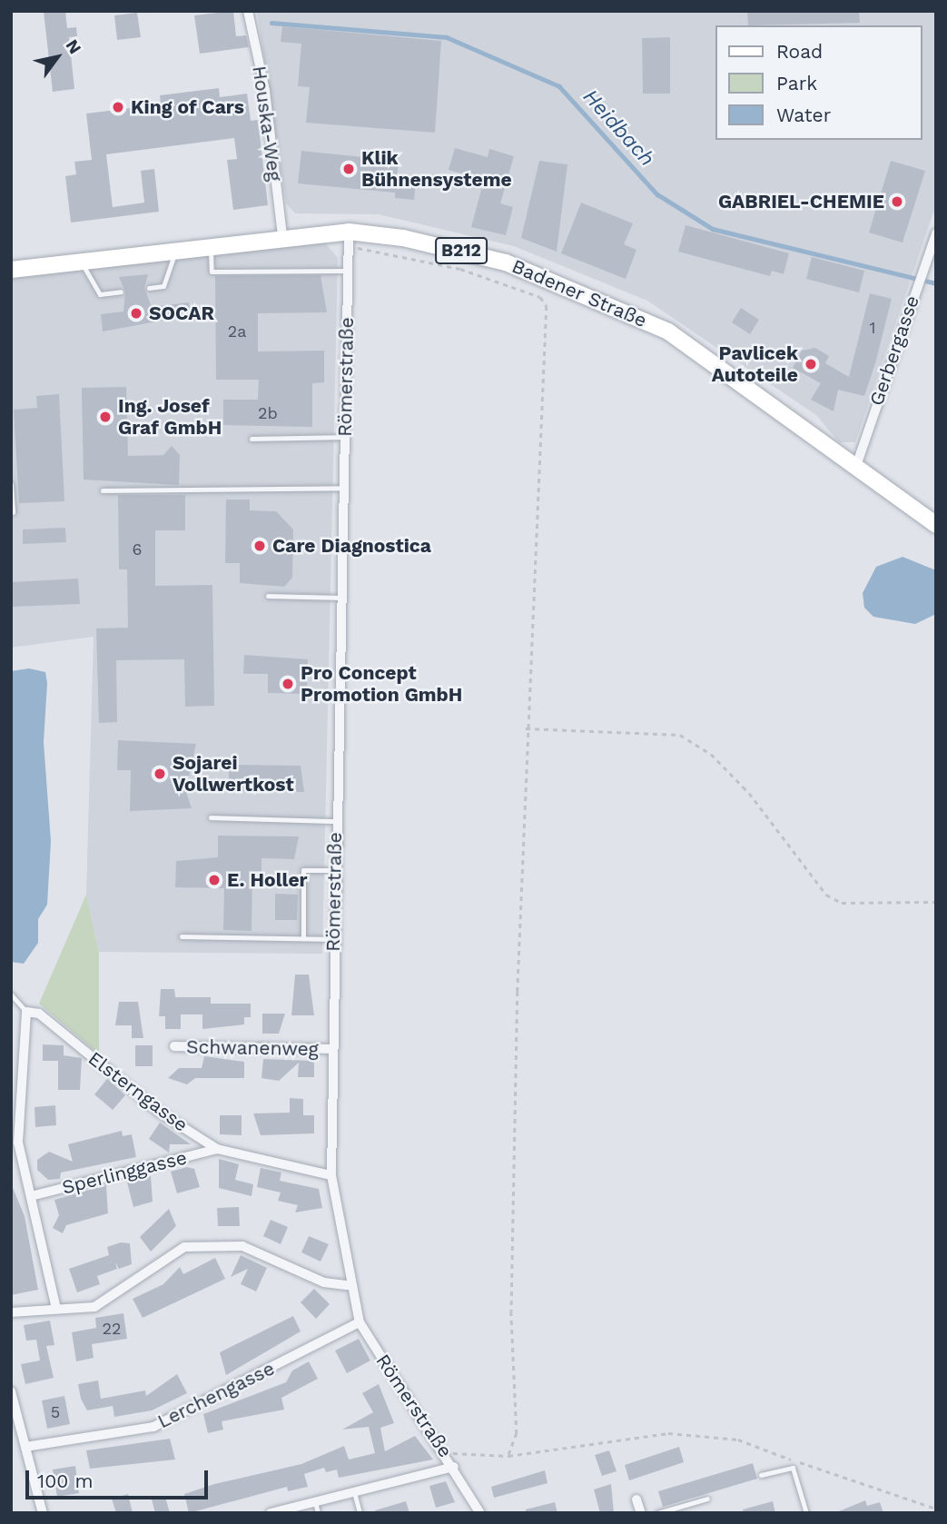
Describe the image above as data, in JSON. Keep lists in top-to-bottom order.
{
  "streets": {
    "main road": ["B212", "Badener Straße"],
    "street": [
      "Houska-Weg",
      "Gerbergasse",
      "Römerstraße",
      "Schwanenweg",
      "Elsterngasse",
      "Sperlinggasse",
      "Lerchengasse"
    ]
  },
  "crossings": [
    ["Houska-Weg", "Badener Straße"],
    ["Badener Straße", "Gerbergasse"],
    ["Badener Straße", "Römerstraße"],
    ["Römerstraße", "Schwanenweg"],
    ["Römerstraße", "Elsterngasse"],
    ["Römerstraße", "Lerchengasse"],
    ["Elsterngasse", "Sperlinggasse"]
  ],
  "water": ["Heidbach"],
  "places": [
    "King of Cars",
    "Klik Bühnensysteme",
    "GABRIEL-CHEMIE",
    "SOCAR",
    "Pavlicek Autoteile",
    "Ing. Josef Graf GmbH",
    "Care Diagnostica",
    "Pro Concept Promotion GmbH",
    "Sojarei Vollwertkost",
    "E. Holler"
  ],
  "house_numbers": [
    "1",
    "2a",
    "2b",
    "6",
    "22",
    "5"
  ],
  "legend": ["Road", "Park", "Water"],
  "scale_bar": "100 m",
  "north": "top right"
}
